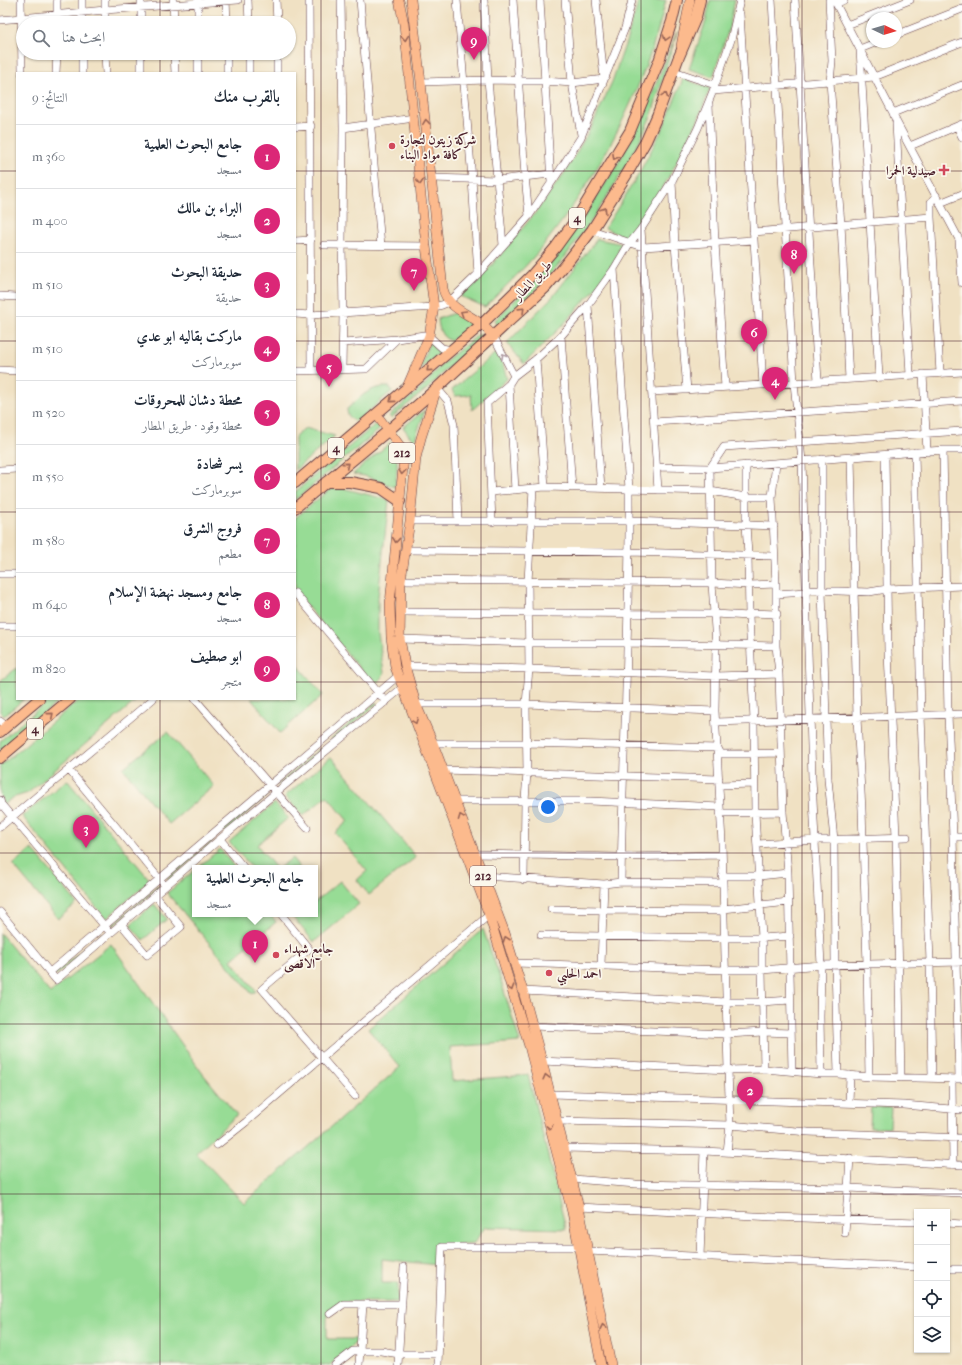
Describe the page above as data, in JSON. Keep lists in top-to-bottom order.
{
  "streets": {
    "highway": ["4", "طريق المطار"],
    "main road": ["212"]
  },
  "crossings": [
    ["4", "طريق المطار"],
    ["طريق المطار", "212"]
  ],
  "places": {
    "other": ["شركة زيتون لتجارة كافة مواد البناء", "جامع شهداء الاقصى", "احمد الحلبي"],
    "health": ["صيدلية الحمرا"]
  },
  "north": "right",
  "page": {
    "search": "ابحث هنا",
    "pins": [
      "9",
      "8",
      "7",
      "6",
      "5",
      "4",
      "3",
      "1",
      "2"
    ],
    "heading": ["بالقرب منك", "النتائج: 9"],
    "list": [
      {
        "mark": "1",
        "name": "جامع البحوث العلمية",
        "note": "مسجد",
        "value": "360 m"
      },
      {
        "mark": "2",
        "name": "البراء بن مالك",
        "note": "مسجد",
        "value": "400 m"
      },
      {
        "mark": "3",
        "name": "حديقة البحوث",
        "note": "حديقة",
        "value": "510 m"
      },
      {
        "mark": "4",
        "name": "ماركت بقاليه ابو عدي",
        "note": "سوبرماركت",
        "value": "510 m"
      },
      {
        "mark": "5",
        "name": "محطة دشان للمحروقات",
        "note": "محطة وقود · طريق المطار",
        "value": "520 m"
      },
      {
        "mark": "6",
        "name": "يسر شحادة",
        "note": "سوبرماركت",
        "value": "550 m"
      },
      {
        "mark": "7",
        "name": "فروج الشرق",
        "note": "مطعم",
        "value": "580 m"
      },
      {
        "mark": "8",
        "name": "جامع ومسجد نهضة الإسلام",
        "note": "مسجد",
        "value": "640 m"
      },
      {
        "mark": "9",
        "name": "ابو صطيف",
        "note": "متجر",
        "value": "820 m"
      }
    ],
    "popup": ["جامع البحوث العلمية", "مسجد"],
    "map_buttons": ["+", "−"]
  }
}
